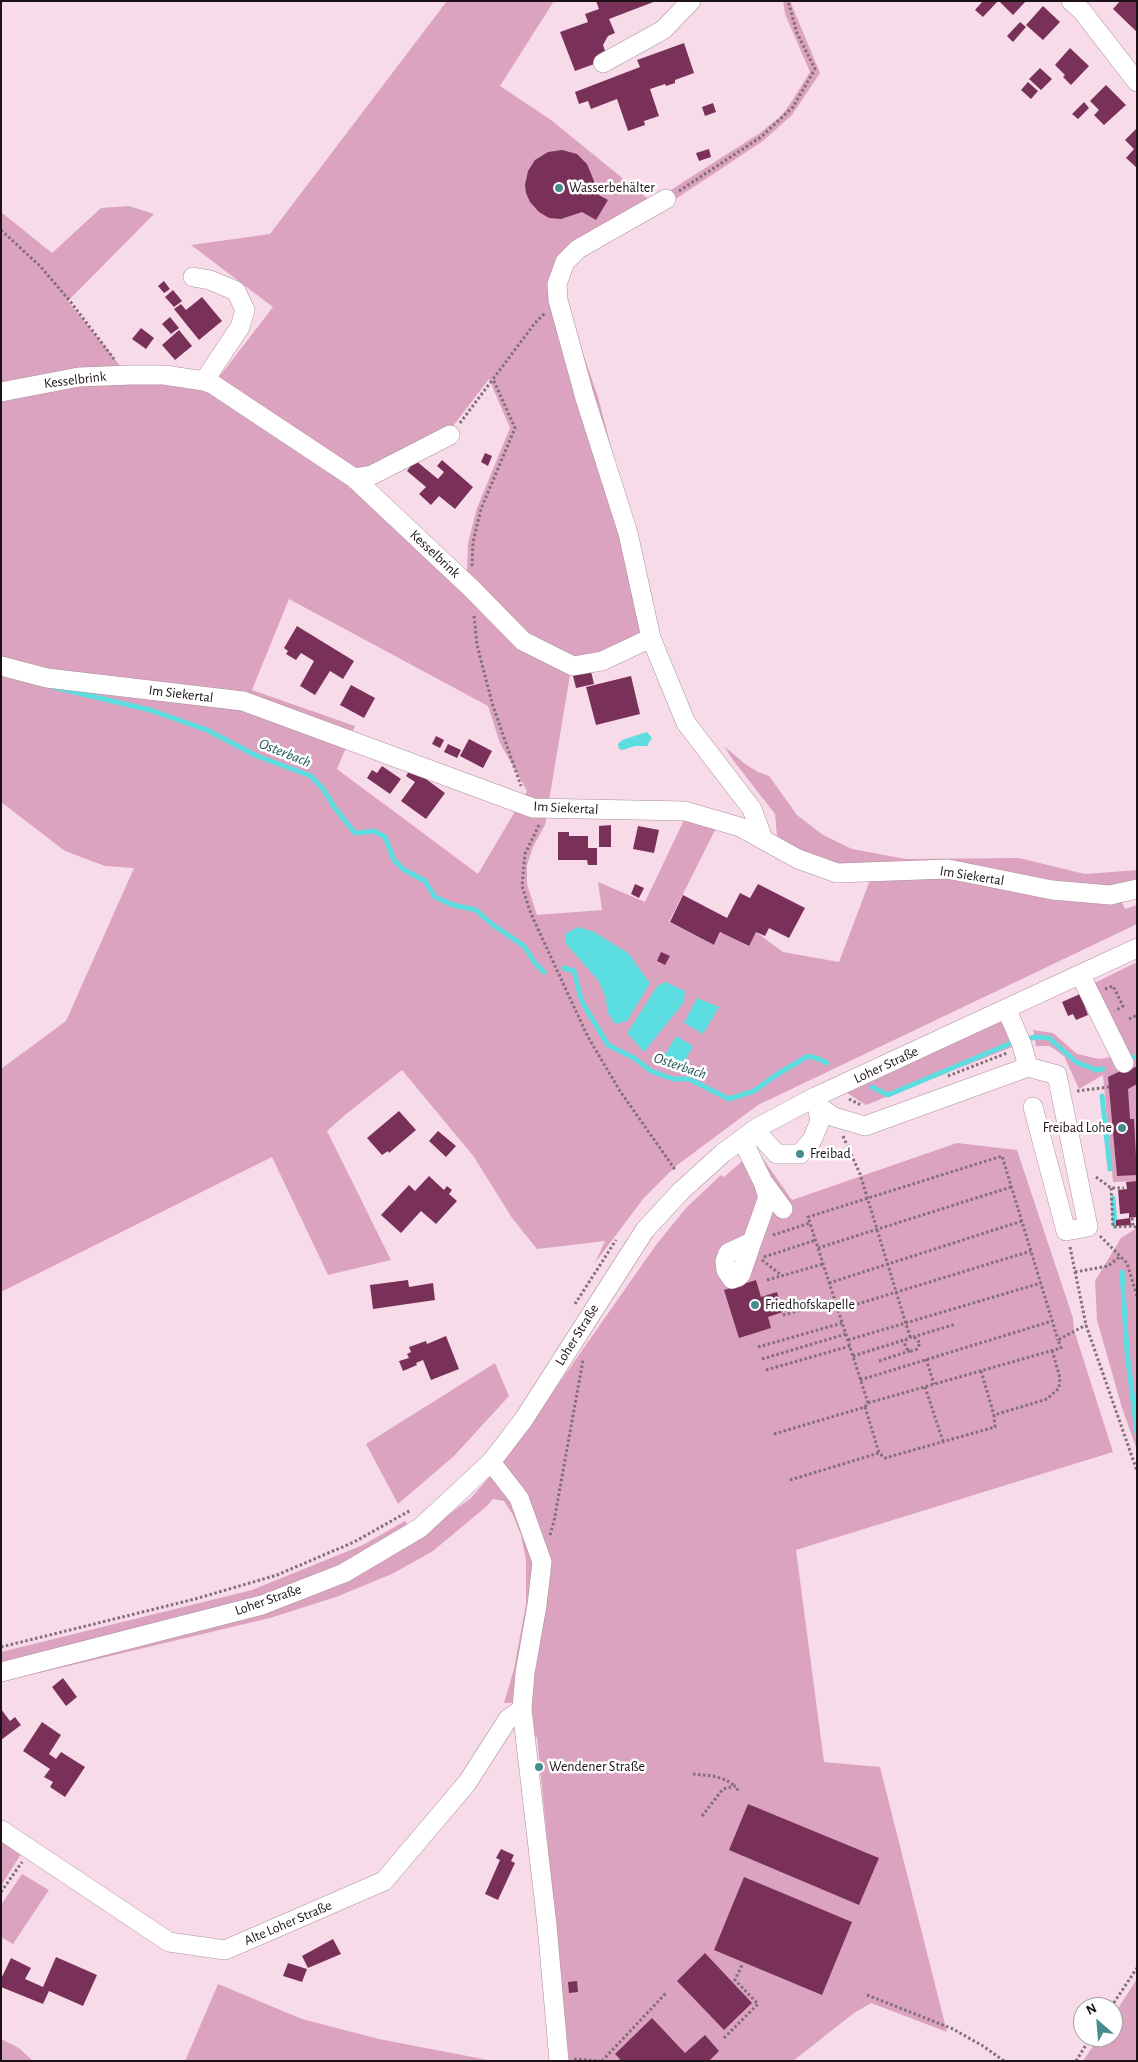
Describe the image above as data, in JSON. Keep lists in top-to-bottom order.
{
  "streets": {
    "street": [
      "Kesselbrink",
      "Im Siekertal",
      "Loher Straße",
      "Alte Loher Straße"
    ]
  },
  "water": ["Osterbach"],
  "places": [
    "Wasserbehälter",
    "Freibad Lohe",
    "Freibad",
    "Friedhofskapelle",
    "Wendener Straße"
  ],
  "north": "top left"
}
